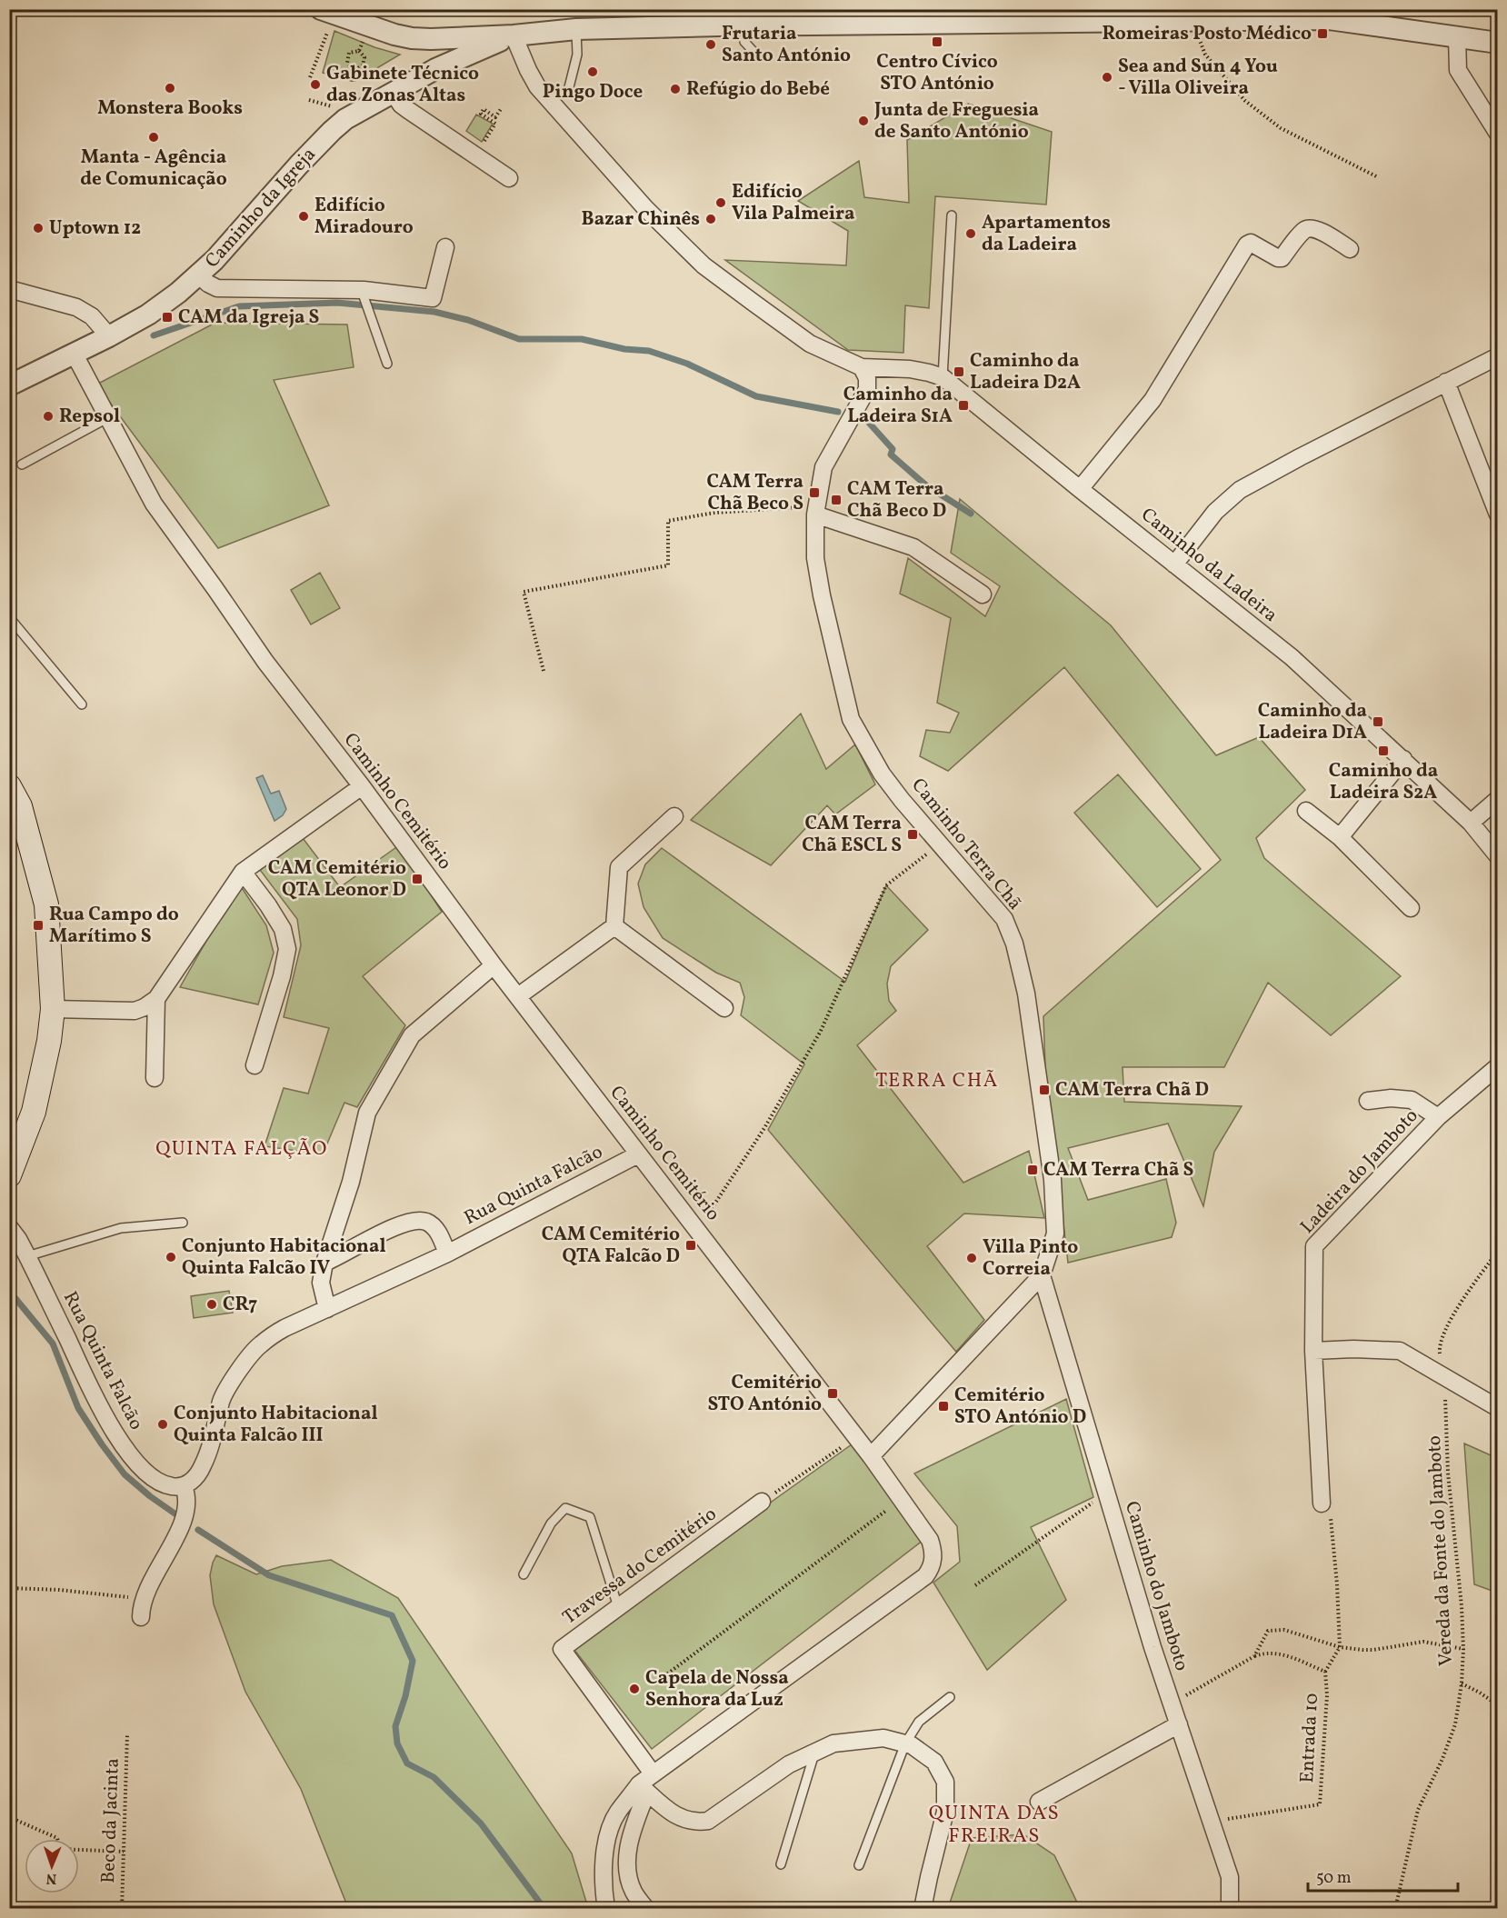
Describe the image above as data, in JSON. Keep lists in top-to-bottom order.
{
  "streets": {
    "street": [
      "Caminho da Igreja",
      "Caminho da Ladeira",
      "Caminho Cemitério",
      "Caminho Terra Chã",
      "Ladeira do Jamboto",
      "Rua Quinta Falcão",
      "Travessa do Cemitério",
      "Caminho do Jamboto"
    ],
    "path": ["Vereda da Fonte do Jamboto", "Entrada 10", "Beco da Jacinta"]
  },
  "crossings": [
    ["Caminho da Igreja", "Caminho Cemitério"],
    ["Caminho da Ladeira", "Caminho Terra Chã"],
    ["Caminho Cemitério", "Rua Quinta Falcão"],
    ["Caminho Cemitério", "Travessa do Cemitério"],
    ["Caminho Terra Chã", "Caminho do Jamboto"],
    ["Caminho do Jamboto", "Entrada 10"]
  ],
  "districts": ["TERRA CHÃ", "QUINTA FALÇÃO", "QUINTA DAS FREIRAS"],
  "places": {
    "transit": [
      "Romeiras Posto Médico",
      "Centro Cívico STO António",
      "CAM da Igreja S",
      "Caminho da Ladeira D2A",
      "Caminho da Ladeira S1A",
      "CAM Terra Chã Beco S",
      "CAM Terra Chã Beco D",
      "Caminho da Ladeira D1A",
      "Caminho da Ladeira S2A",
      "CAM Terra Chã ESCL S",
      "CAM Cemitério QTA Leonor D",
      "Rua Campo do Marítimo S",
      "CAM Terra Chã D",
      "CAM Terra Chã S",
      "CAM Cemitério QTA Falcão D",
      "Cemitério STO António",
      "Cemitério STO António D"
    ],
    "other": [
      "Frutaria Santo António",
      "Pingo Doce",
      "Sea and Sun 4 You - Villa Oliveira",
      "Gabinete Técnico das Zonas Altas",
      "Monstera Books",
      "Refúgio do Bebé",
      "Junta de Freguesia de Santo António",
      "Manta - Agência de Comunicação",
      "Edifício Vila Palmeira",
      "Edifício Miradouro",
      "Bazar Chinês",
      "Uptown 12",
      "Apartamentos da Ladeira",
      "Repsol",
      "Conjunto Habitacional Quinta Falcão IV",
      "Villa Pinto Correia",
      "CR7",
      "Conjunto Habitacional Quinta Falcão III",
      "Capela de Nossa Senhora da Luz"
    ]
  },
  "scale_bar": "50 m",
  "north": "bottom"
}
